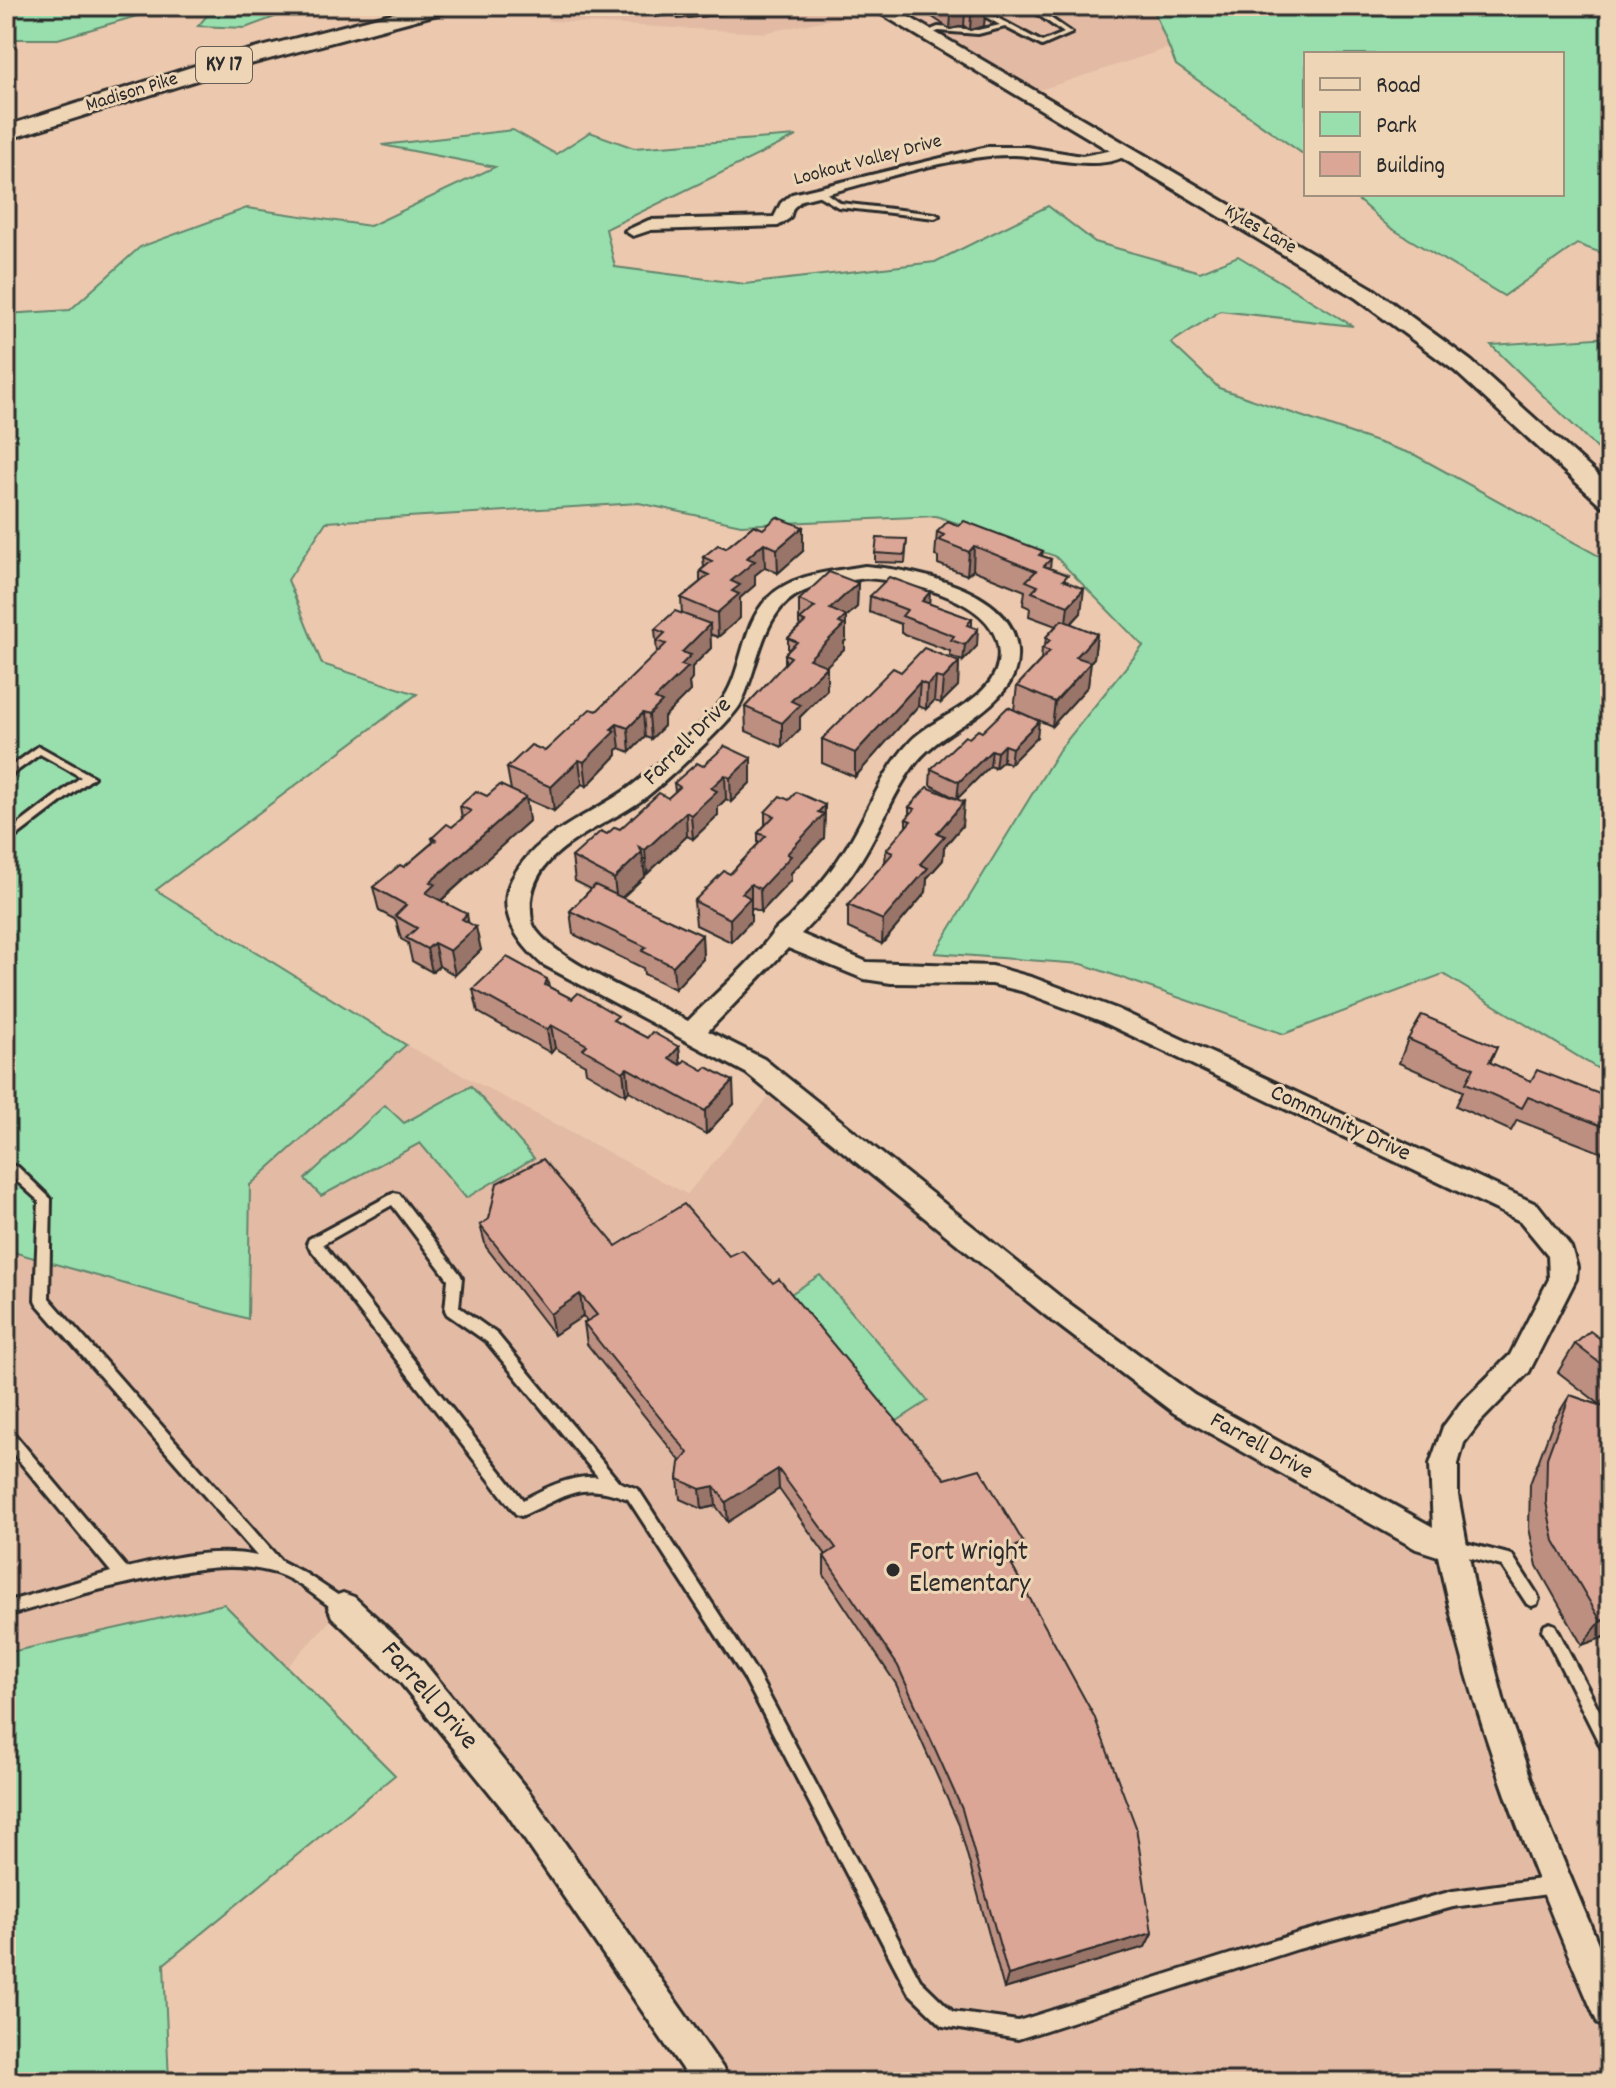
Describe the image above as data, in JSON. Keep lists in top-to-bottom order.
{
  "streets": {
    "main road": ["KY 17", "Madison Pike", "Kyles Lane"],
    "street": ["Lookout Valley Drive", "Farrell Drive", "Community Drive"]
  },
  "crossings": [
    ["Lookout Valley Drive", "Kyles Lane"],
    ["Farrell Drive", "Community Drive"]
  ],
  "places": ["Fort Wright Elementary"],
  "legend": ["Road", "Park", "Building"]
}
